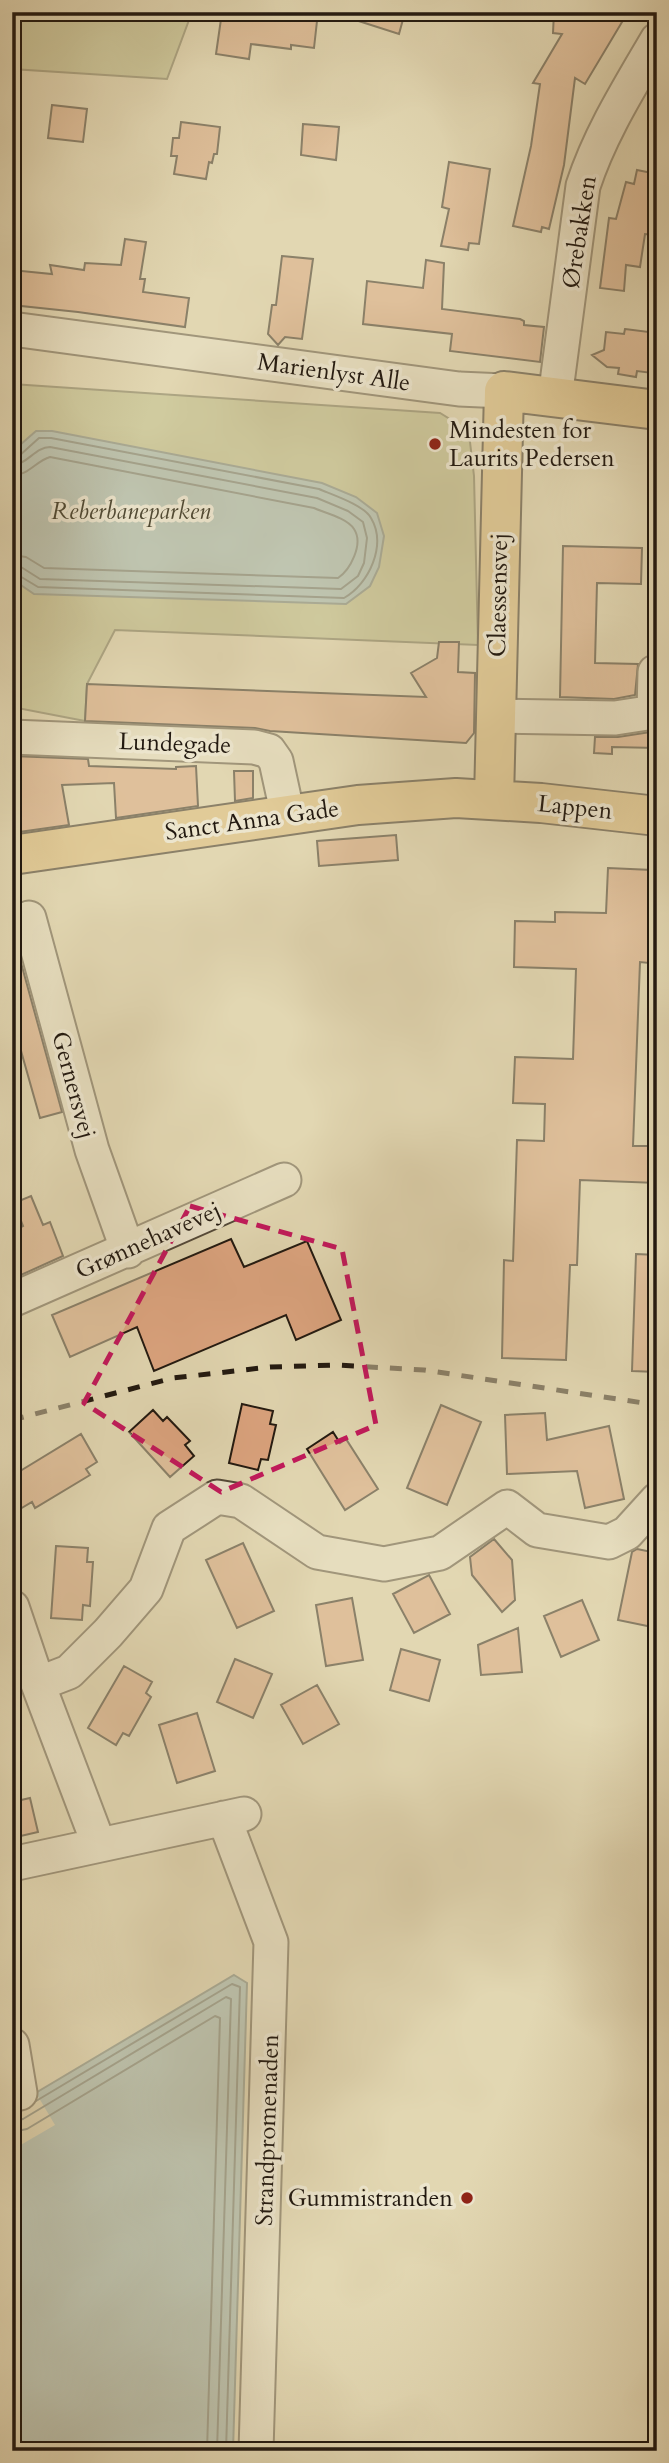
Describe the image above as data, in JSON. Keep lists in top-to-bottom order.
{
  "streets": {
    "main road": [
      "Marienlyst Alle",
      "Claessensvej",
      "Lappen",
      "Sanct Anna Gade"
    ],
    "street": [
      "Ørebakken",
      "Lundegade",
      "Gernersvej",
      "Grønnehavevej",
      "Strandpromenaden"
    ]
  },
  "crossings": [
    ["Ørebakken", "Marienlyst Alle"],
    ["Marienlyst Alle", "Claessensvej"],
    ["Claessensvej", "Lappen"],
    ["Claessensvej", "Sanct Anna Gade"],
    ["Lundegade", "Sanct Anna Gade"],
    ["Lappen", "Sanct Anna Gade"],
    ["Gernersvej", "Grønnehavevej"]
  ],
  "parks": ["Reberbaneparken"],
  "places": ["Mindesten for Laurits Pedersen", "Gummistranden"]
}
